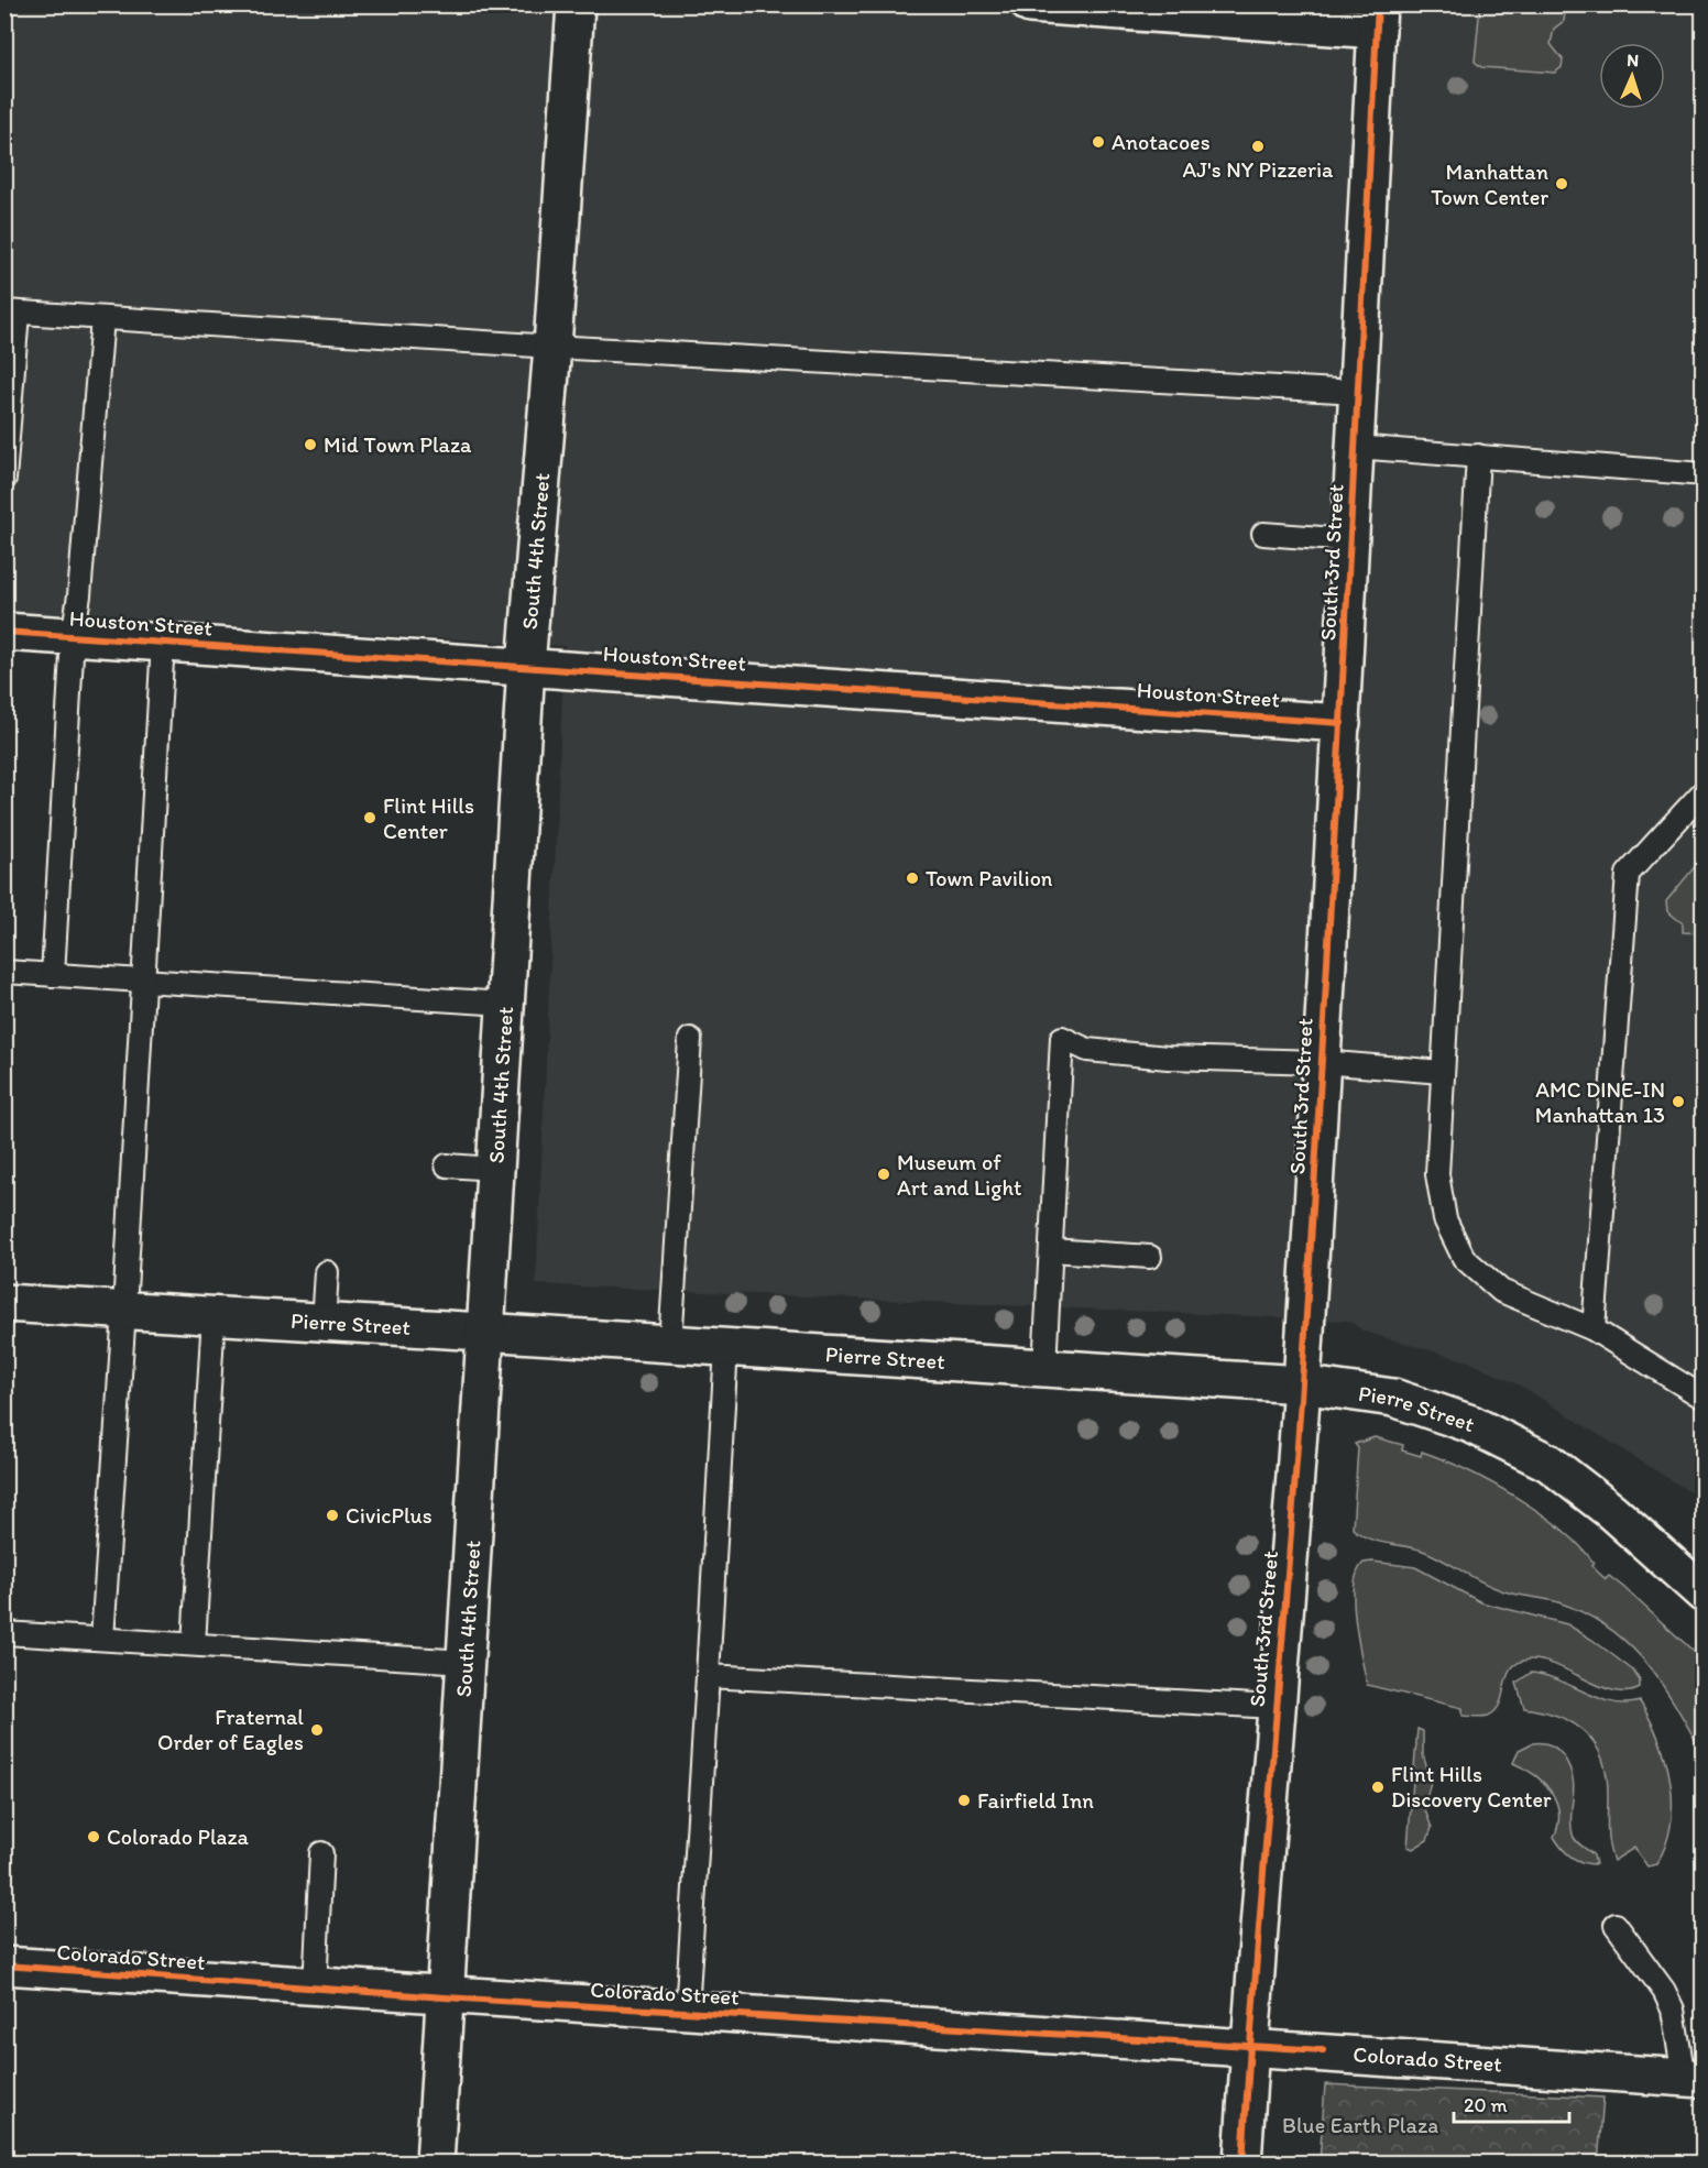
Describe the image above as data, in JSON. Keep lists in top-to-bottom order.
{
  "streets": {
    "street": [
      "South 4th Street",
      "South 3rd Street",
      "Houston Street",
      "Pierre Street",
      "Colorado Street"
    ]
  },
  "crossings": [
    ["South 4th Street", "Houston Street"],
    ["South 4th Street", "Pierre Street"],
    ["South 4th Street", "Colorado Street"],
    ["South 3rd Street", "Houston Street"],
    ["South 3rd Street", "Pierre Street"],
    ["South 3rd Street", "Colorado Street"]
  ],
  "parks": ["Blue Earth Plaza"],
  "places": [
    "Anotacoes",
    "AJ's NY Pizzeria",
    "Manhattan Town Center",
    "Mid Town Plaza",
    "Flint Hills Center",
    "Town Pavilion",
    "AMC DINE-IN Manhattan 13",
    "Museum of Art and Light",
    "CivicPlus",
    "Fraternal Order of Eagles",
    "Flint Hills Discovery Center",
    "Fairfield Inn",
    "Colorado Plaza"
  ],
  "scale_bar": "20 m",
  "north": "top"
}
